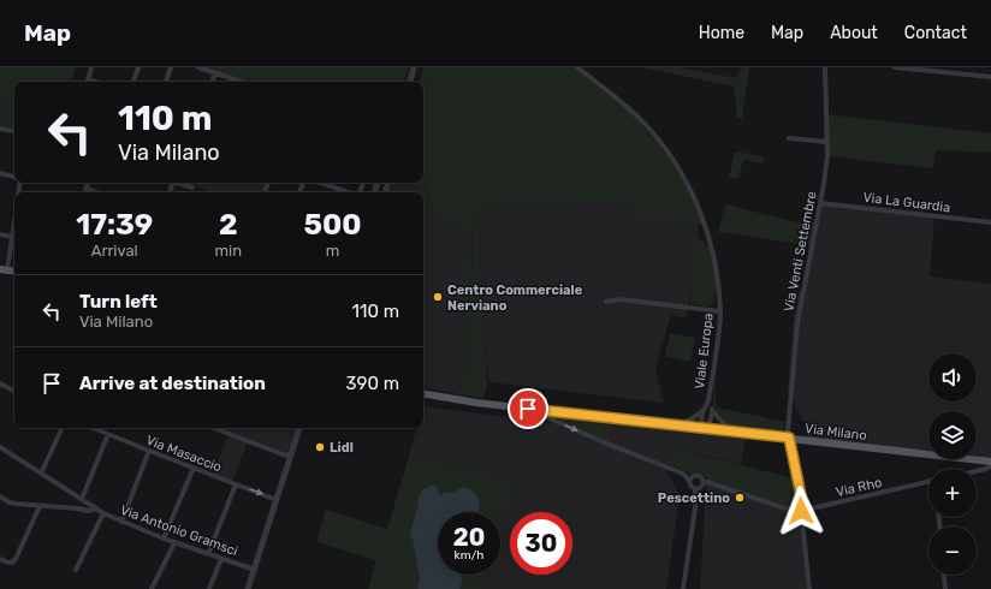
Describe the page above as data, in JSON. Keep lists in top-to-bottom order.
{
  "streets": {
    "main road": ["Via Milano"],
    "street": [
      "Via La Guardia",
      "Via Venti Settembre",
      "Viale Europa",
      "Via Masaccio",
      "Via Rho",
      "Via Antonio Gramsci"
    ]
  },
  "crossings": [
    ["Via La Guardia", "Via Venti Settembre"],
    ["Via Venti Settembre", "Via Milano"],
    ["Via Venti Settembre", "Via Rho"],
    ["Viale Europa", "Via Milano"],
    ["Via Milano", "Via Rho"]
  ],
  "one_way": ["Via Rho"],
  "places": ["Centro Commerciale Nerviano", "Lidl", "Pescettino"],
  "page": {
    "header": "Map",
    "nav": [
      "Home",
      "Map",
      "About",
      "Contact"
    ],
    "turn": ["110 m", "Via Milano"],
    "eta": [
      "17:39",
      "Arrival",
      "2",
      "min",
      "500",
      "m"
    ],
    "list": [
      {
        "name": "Turn left",
        "note": "Via Milano",
        "value": "110 m"
      },
      {
        "name": "Arrive at destination",
        "value": "390 m"
      }
    ],
    "map_buttons": ["+", "−"],
    "speed": "20 km/h",
    "limit": "30"
  }
}
